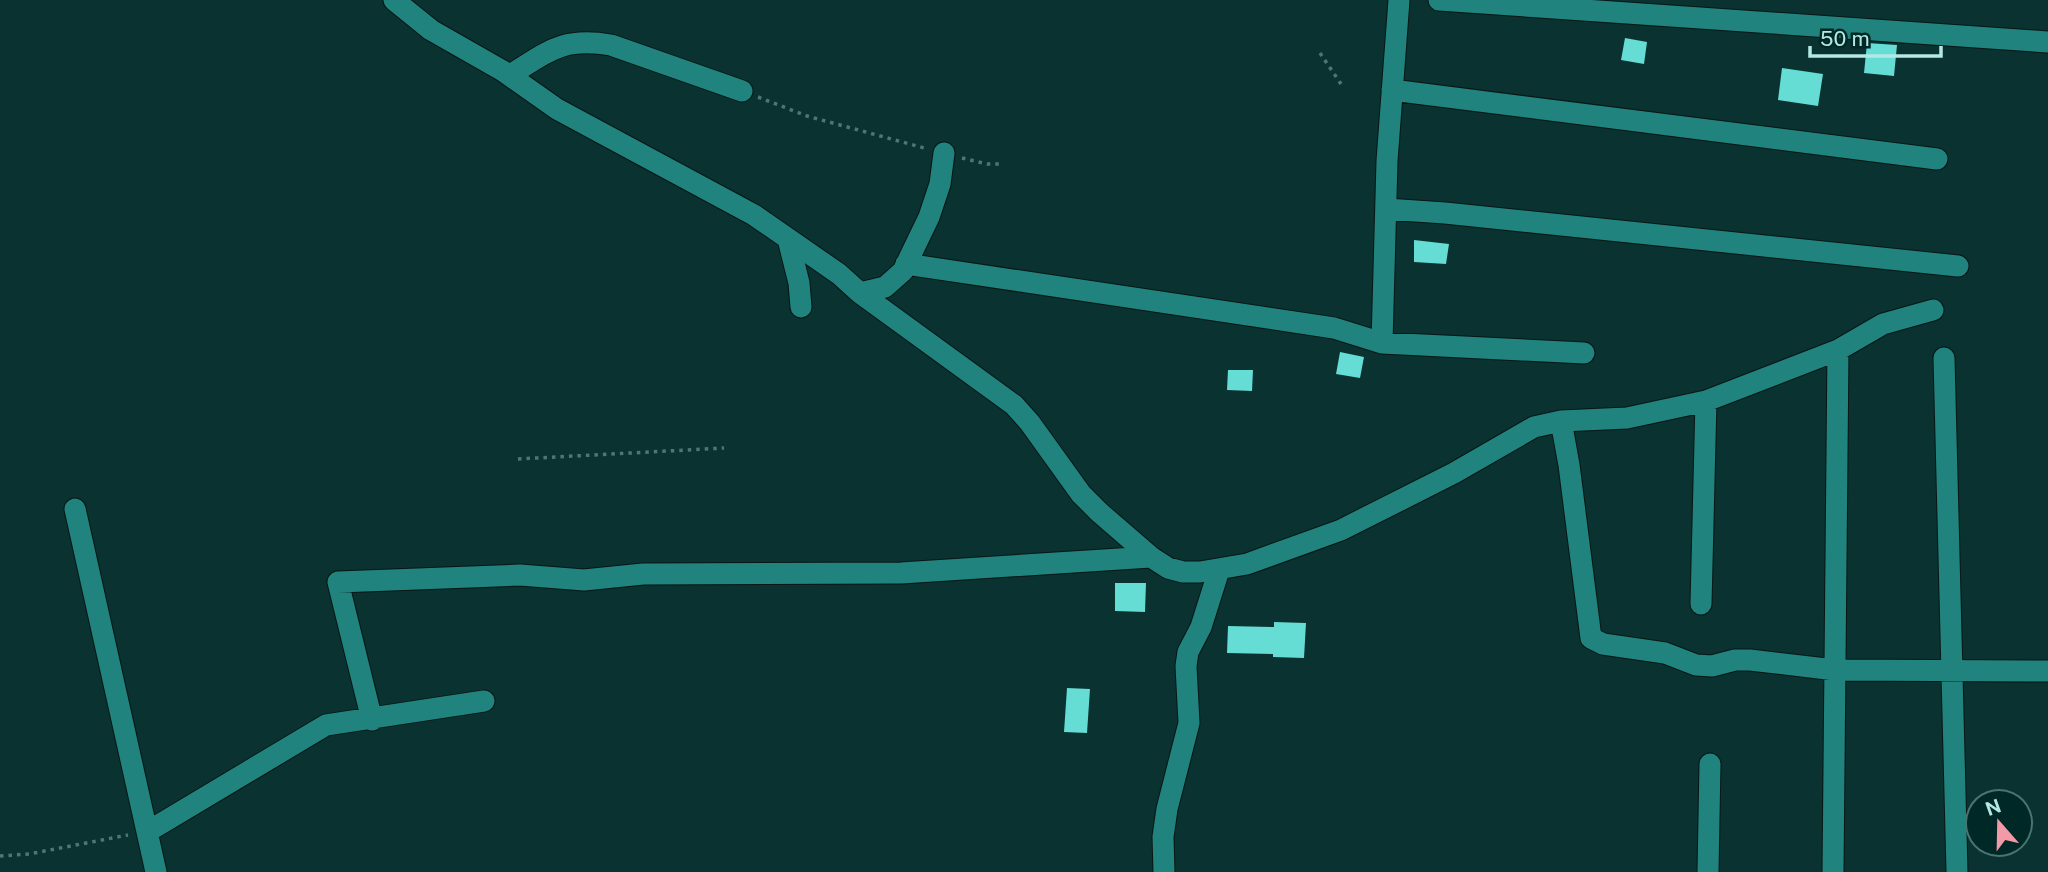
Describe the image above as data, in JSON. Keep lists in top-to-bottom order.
{
  "scale_bar": "50 m",
  "north": "top"
}
